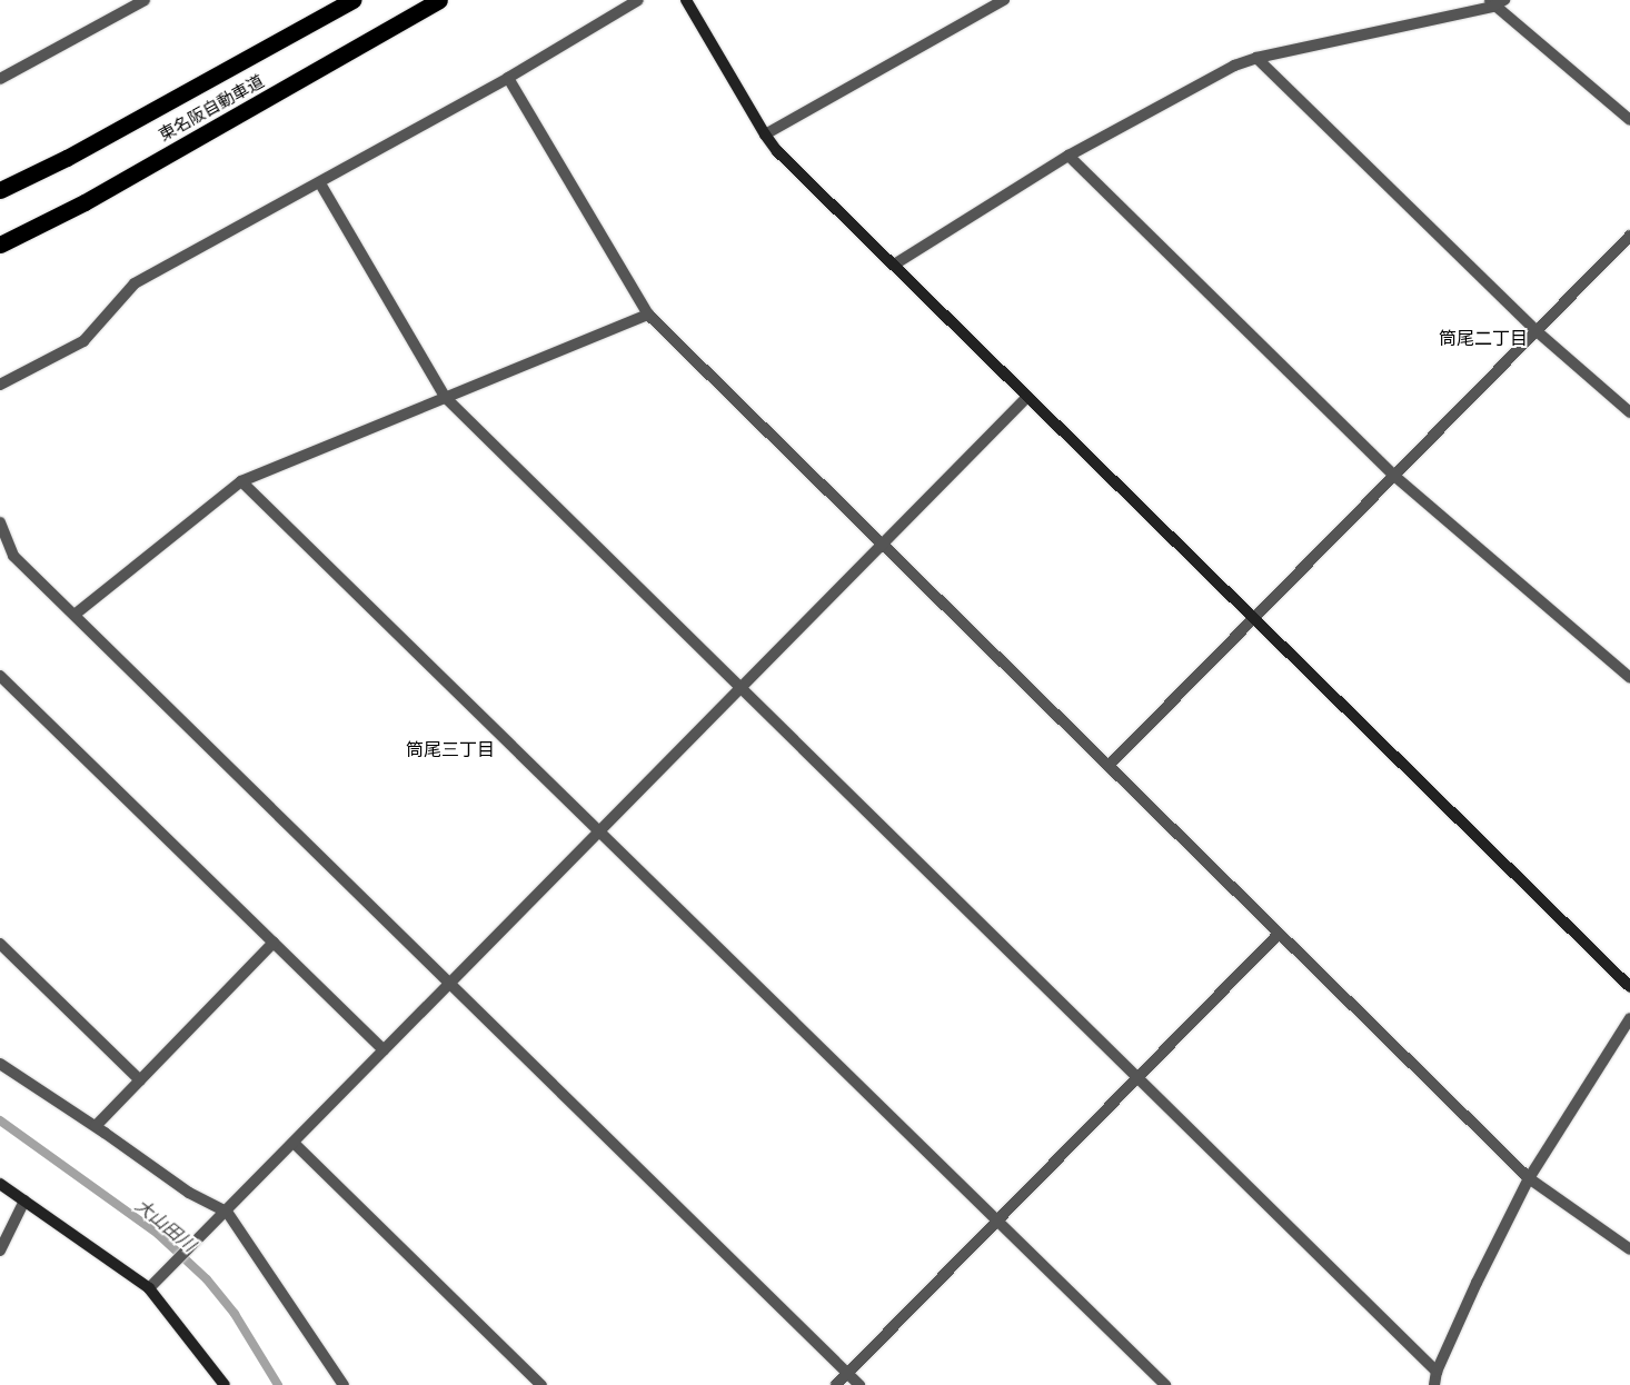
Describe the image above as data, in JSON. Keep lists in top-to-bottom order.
{
  "streets": {
    "highway": ["東名阪自動車道"]
  },
  "districts": ["筒尾二丁目", "筒尾三丁目"],
  "water": ["大山田川"]
}
